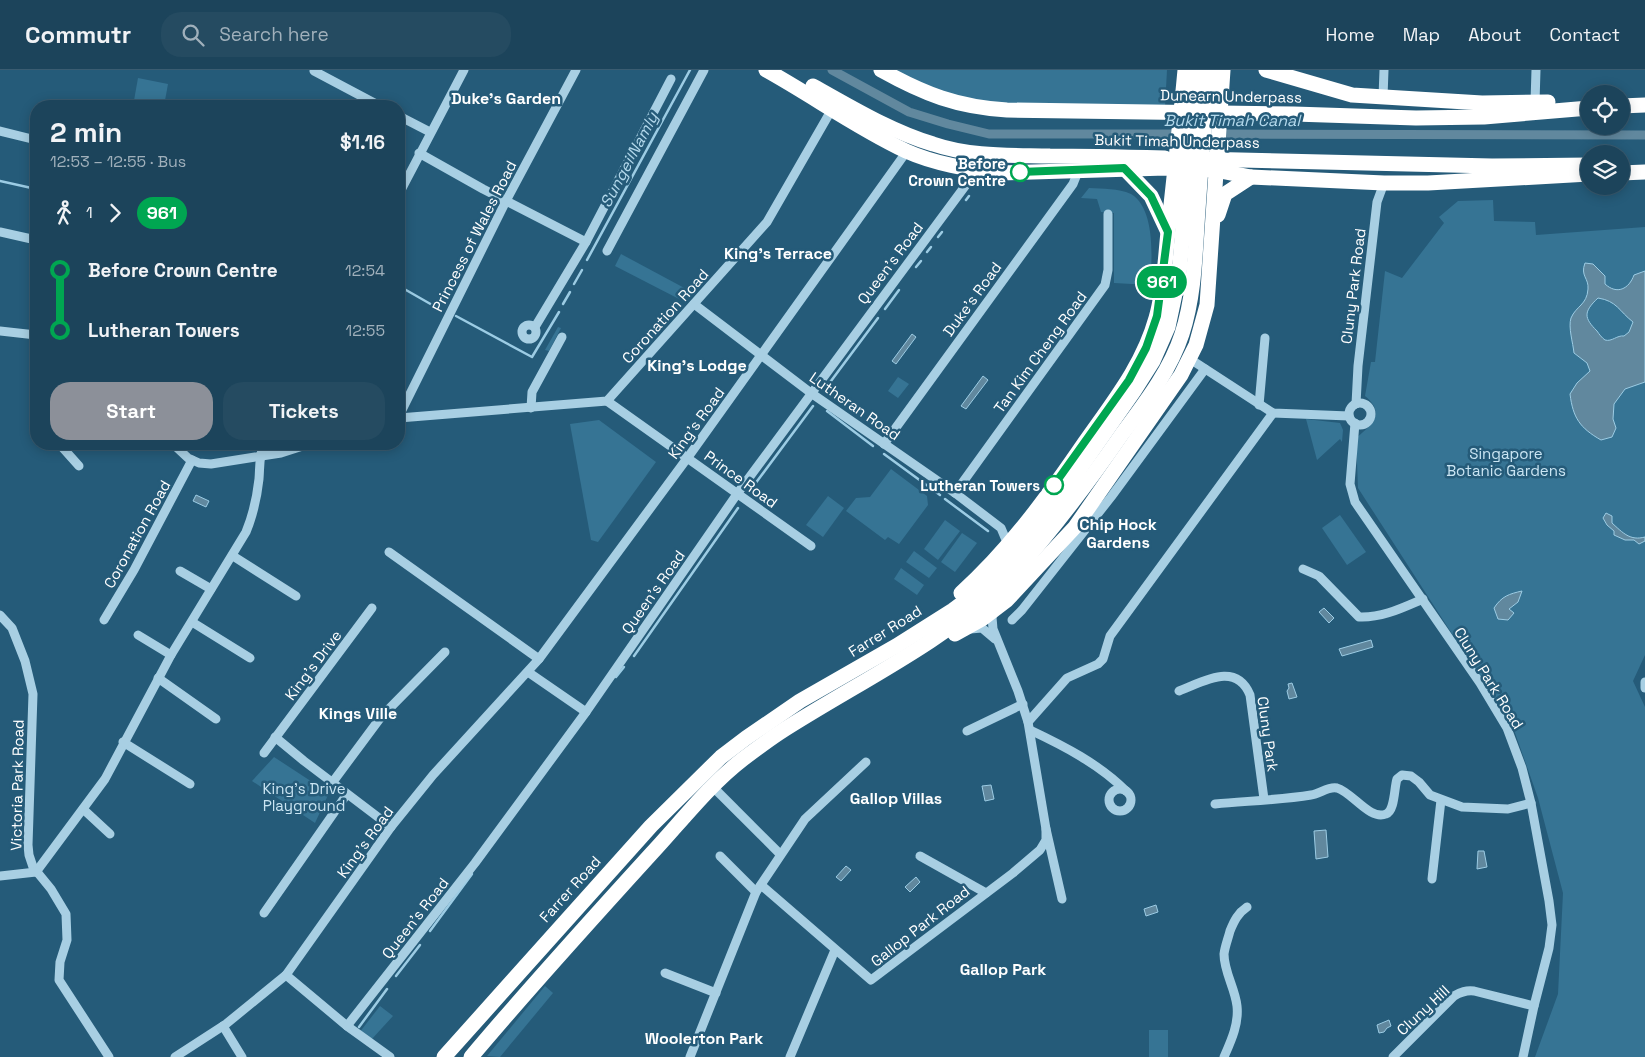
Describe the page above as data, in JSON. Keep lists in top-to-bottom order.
{
  "streets": {
    "highway": ["Dunearn Underpass", "Bukit Timah Underpass", "Farrer Road"],
    "street": [
      "Princess of Wales Road",
      "Queen's Road",
      "Cluny Park Road",
      "Duke's Road",
      "Coronation Road",
      "Tan Kim Cheng Road",
      "Lutheran Road",
      "King's Road",
      "Prince Road",
      "King's Drive",
      "Cluny Park",
      "Victoria Park Road",
      "Gallop Park Road",
      "Cluny Hill"
    ]
  },
  "crossings": [
    ["Queen's Road", "Lutheran Road"],
    ["Queen's Road", "Prince Road"],
    ["Cluny Park Road", "Cluny Hill"],
    ["Duke's Road", "Lutheran Road"],
    ["Coronation Road", "Lutheran Road"],
    ["Coronation Road", "Prince Road"],
    ["Tan Kim Cheng Road", "Lutheran Road"],
    ["Lutheran Road", "King's Road"],
    ["King's Road", "Prince Road"]
  ],
  "districts": [
    "Duke's Garden",
    "King's Terrace",
    "King's Lodge",
    "Chip Hock Gardens",
    "Kings Ville",
    "Gallop Villas",
    "Gallop Park",
    "Woolerton Park"
  ],
  "water": ["Bukit Timah Canal", "Sungei Namly"],
  "parks": ["Singapore Botanic Gardens", "King's Drive Playground"],
  "places": ["Before Crown Centre", "Lutheran Towers"],
  "lines": ["bus line 961"],
  "page": {
    "header": "Commutr",
    "search": "Search here",
    "nav": [
      "Home",
      "Map",
      "About",
      "Contact"
    ],
    "on_map": "961",
    "heading": ["2 min", "12:53 – 12:55 · Bus", "$1.16"],
    "legs": ["1", "961"],
    "list": [
      {
        "name": "Before Crown Centre",
        "value": "12:54"
      },
      {
        "name": "Lutheran Towers",
        "value": "12:55"
      }
    ],
    "buttons": ["Start", "Tickets"]
  }
}
